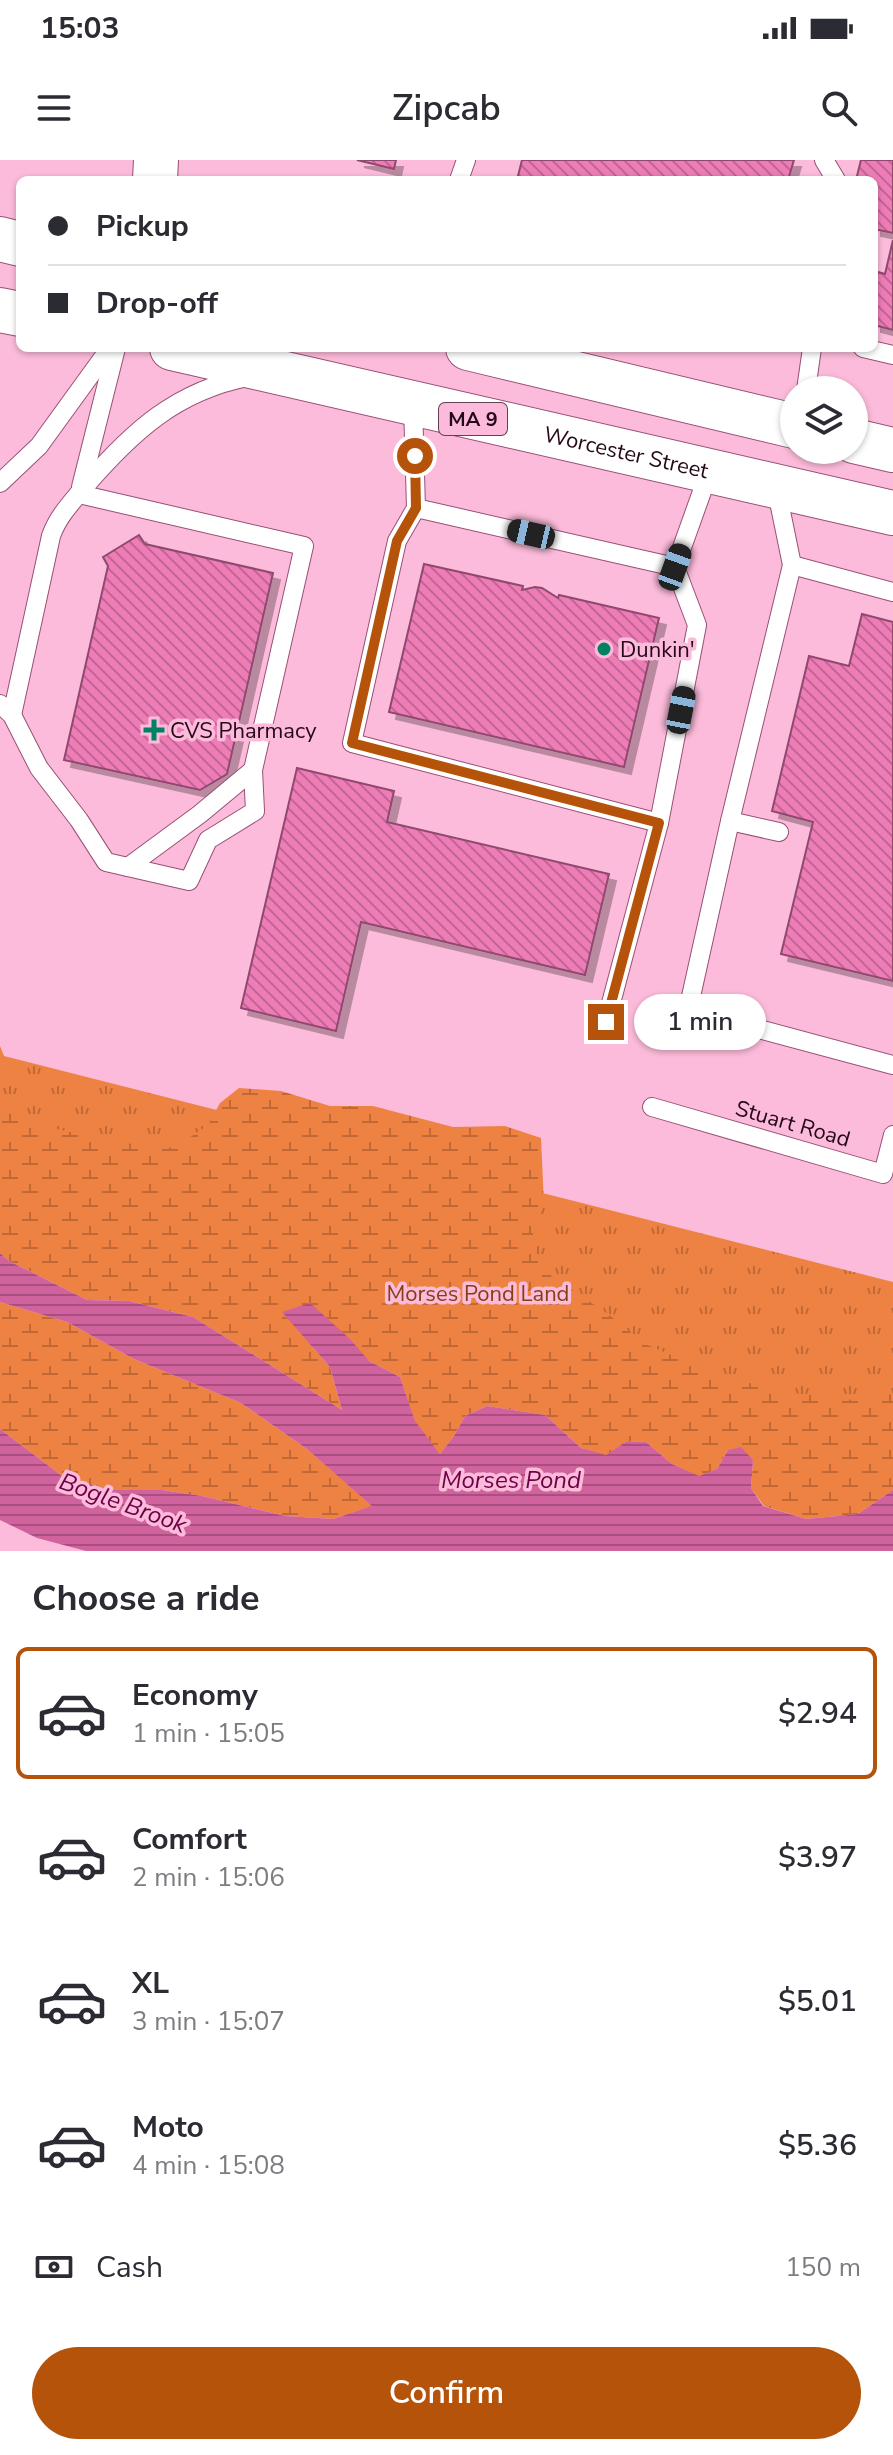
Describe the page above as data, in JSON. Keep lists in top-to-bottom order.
{
  "streets": {
    "main road": ["MA 9", "Worcester Street"],
    "lane": ["Stuart Road"]
  },
  "water": ["Morses Pond", "Bogle Brook"],
  "parks": ["Morses Pond Land"],
  "places": {
    "other": ["Dunkin'"],
    "health": ["CVS Pharmacy"]
  },
  "page": {
    "status": "15:03",
    "header": "Zipcab",
    "banner": ["Pickup", "Drop-off"],
    "bubble": "1 min",
    "heading": "Choose a ride",
    "list": [
      {
        "name": "Economy",
        "note": "1 min · 15:05",
        "value": "$2.94"
      },
      {
        "name": "Comfort",
        "note": "2 min · 15:06",
        "value": "$3.97"
      },
      {
        "name": "XL",
        "note": "3 min · 15:07",
        "value": "$5.01"
      },
      {
        "name": "Moto",
        "note": "4 min · 15:08",
        "value": "$5.36"
      }
    ],
    "pay": ["Cash", "150 m"],
    "buttons": "Confirm"
  }
}
